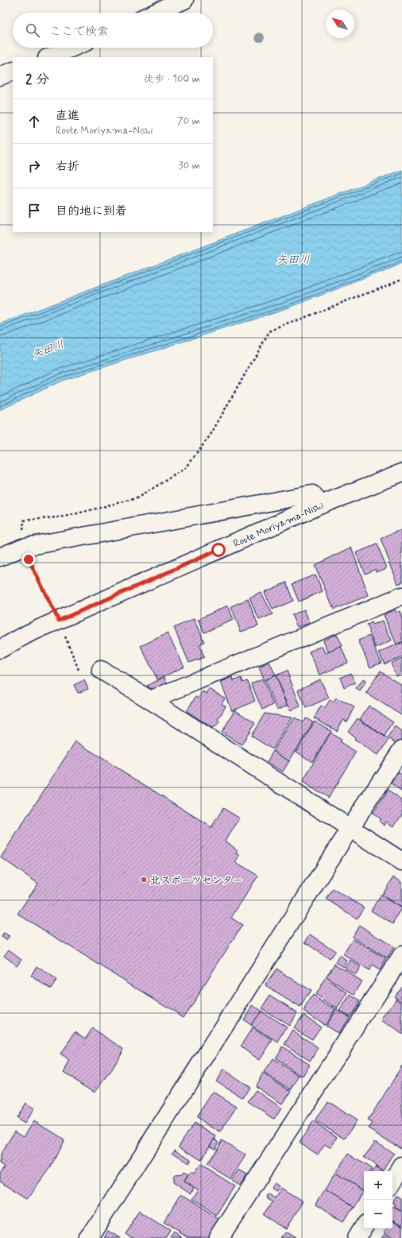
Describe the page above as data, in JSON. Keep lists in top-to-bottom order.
{
  "streets": {
    "street": ["Route Moriyama-Nishi"]
  },
  "water": ["矢田川"],
  "places": ["北スポーツセンター"],
  "north": "top left",
  "page": {
    "search": "ここで検索",
    "heading": ["2 分", "徒歩 · 100 m"],
    "list": [
      ["直進", "Route Moriyama-Nishi", "70 m"],
      ["右折", "30 m"],
      "目的地に到着"
    ],
    "map_buttons": ["+", "−"]
  }
}
